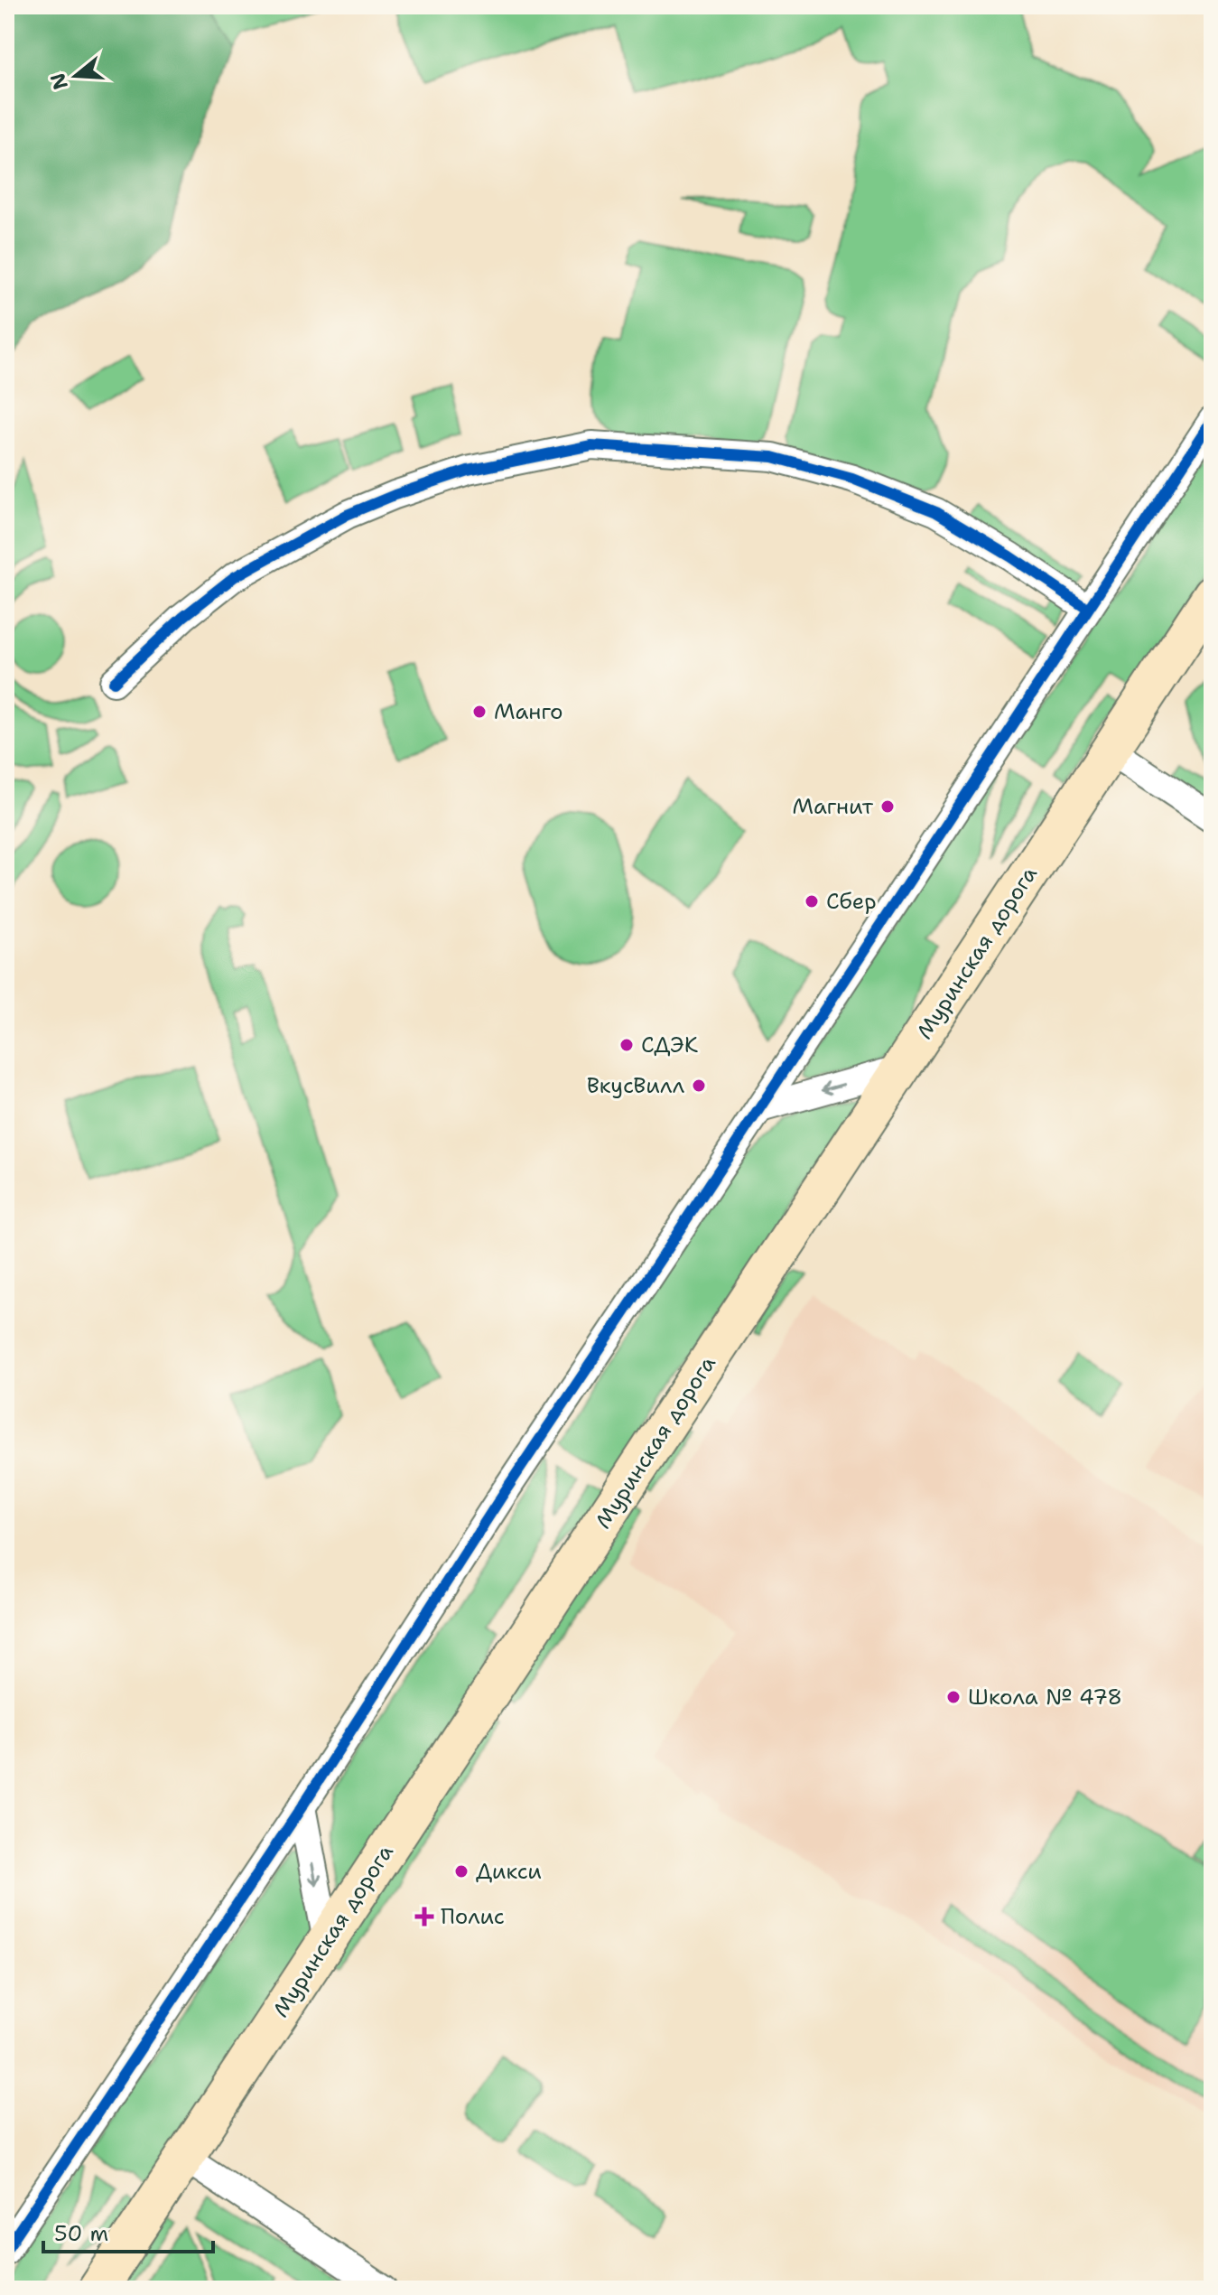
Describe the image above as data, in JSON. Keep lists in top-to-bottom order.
{
  "streets": {
    "street": ["Муринская дорога"]
  },
  "places": {
    "other": [
      "Манго",
      "Магнит",
      "Сбер",
      "СДЭК",
      "ВкусВилл",
      "Школа № 478",
      "Дикси"
    ],
    "health": ["Полис"]
  },
  "scale_bar": "50 m",
  "north": "left"
}
